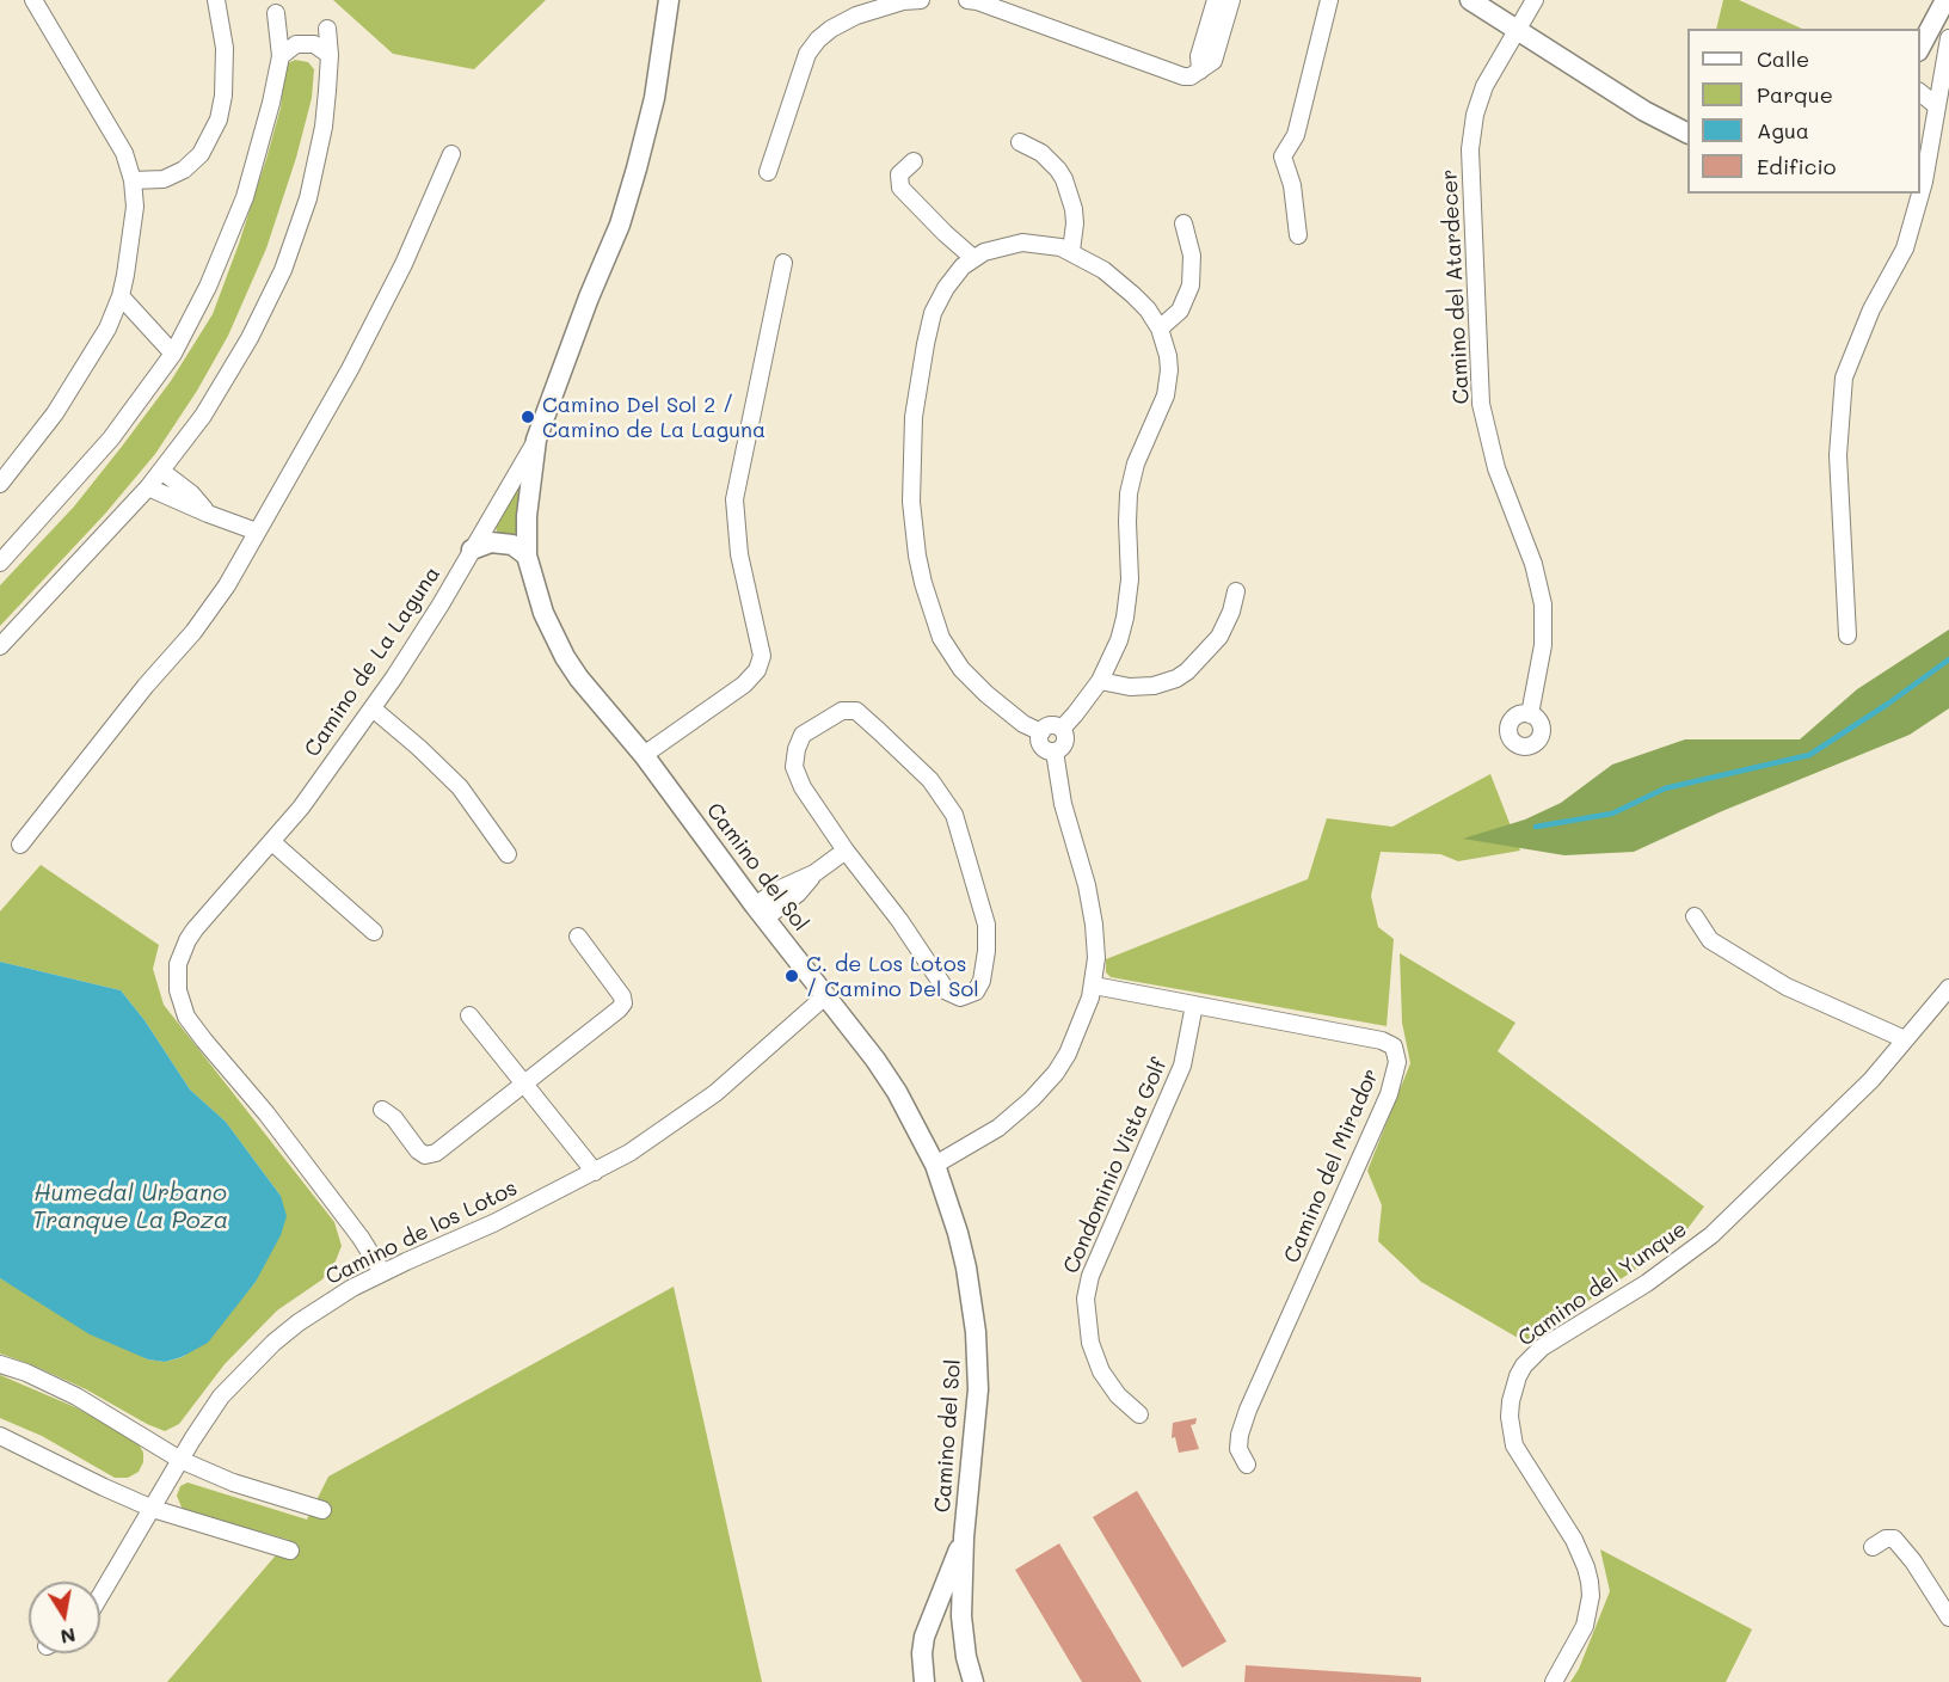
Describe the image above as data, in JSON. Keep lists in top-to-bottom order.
{
  "streets": {
    "street": [
      "Camino del Atardecer",
      "Camino de La Laguna",
      "Camino del Sol",
      "Condominio Vista Golf",
      "Camino del Mirador",
      "Camino de los Lotos",
      "Camino del Yunque"
    ]
  },
  "crossings": [
    ["Camino de La Laguna", "Camino del Sol"],
    ["Camino de La Laguna", "Camino de los Lotos"],
    ["Camino del Sol", "Camino de los Lotos"],
    ["Condominio Vista Golf", "Camino del Mirador"]
  ],
  "water": ["Humedal Urbano Tranque La Poza"],
  "places": ["Camino Del Sol 2 / Camino de La Laguna", "C. de Los Lotos / Camino Del Sol"],
  "legend": [
    "Calle",
    "Parque",
    "Agua",
    "Edificio"
  ],
  "north": "bottom"
}
